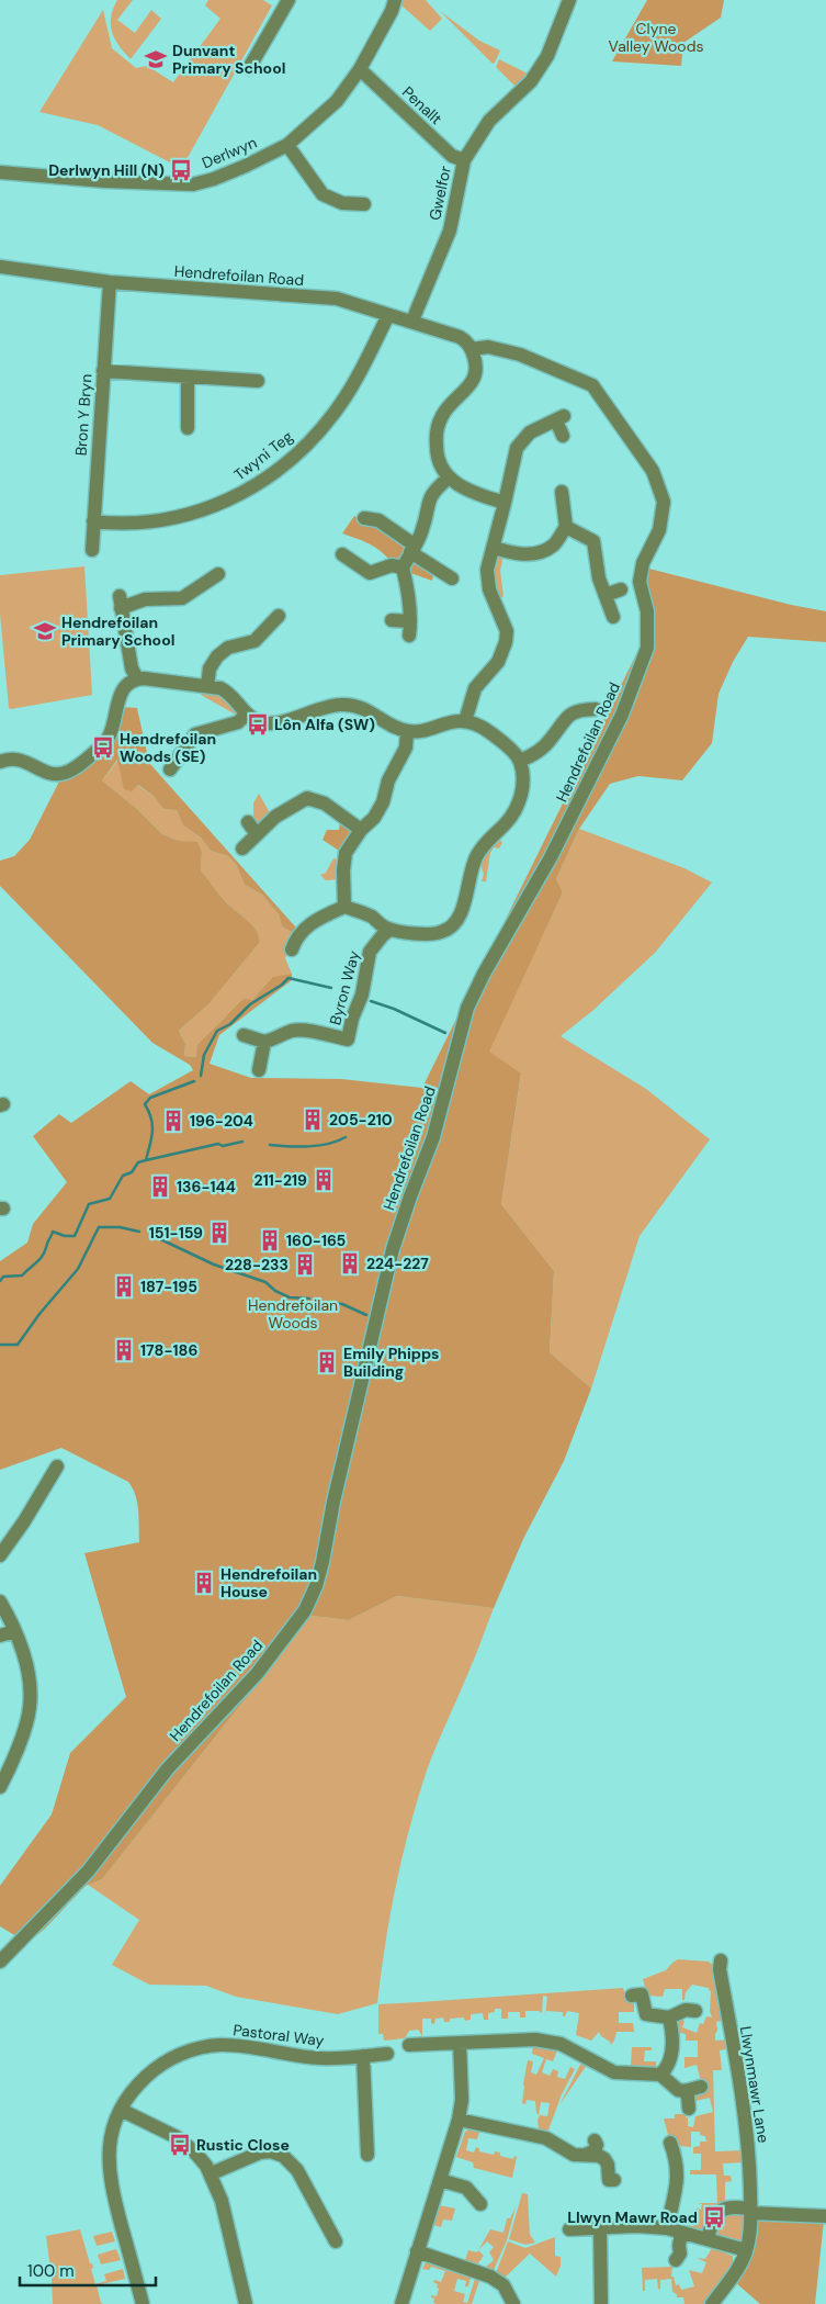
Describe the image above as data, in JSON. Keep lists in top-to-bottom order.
{
  "streets": {
    "street": [
      "Penallt",
      "Derlwyn",
      "Gwelfor",
      "Hendrefoilan Road",
      "Bron Y Bryn",
      "Twyni Teg",
      "Byron Way",
      "Pastoral Way",
      "Llwynmawr Lane"
    ]
  },
  "crossings": [
    ["Penallt", "Derlwyn"],
    ["Penallt", "Gwelfor"],
    ["Gwelfor", "Hendrefoilan Road"],
    ["Hendrefoilan Road", "Bron Y Bryn"],
    ["Hendrefoilan Road", "Twyni Teg"],
    ["Bron Y Bryn", "Twyni Teg"]
  ],
  "parks": ["Clyne Valley Woods", "Hendrefoilan Woods"],
  "places": {
    "school or university": ["Dunvant Primary School", "Hendrefoilan Primary School"],
    "bus stop": [
      "Derlwyn Hill (N)",
      "Lôn Alfa (SW)",
      "Hendrefoilan Woods (SE)",
      "Rustic Close",
      "Llwyn Mawr Road"
    ],
    "building": [
      "205-210",
      "196-204",
      "211-219",
      "136-144",
      "151-159",
      "160-165",
      "224-227",
      "228-233",
      "187-195",
      "178-186",
      "Emily Phipps Building",
      "Hendrefoilan House"
    ]
  },
  "scale_bar": "100 m"
}
